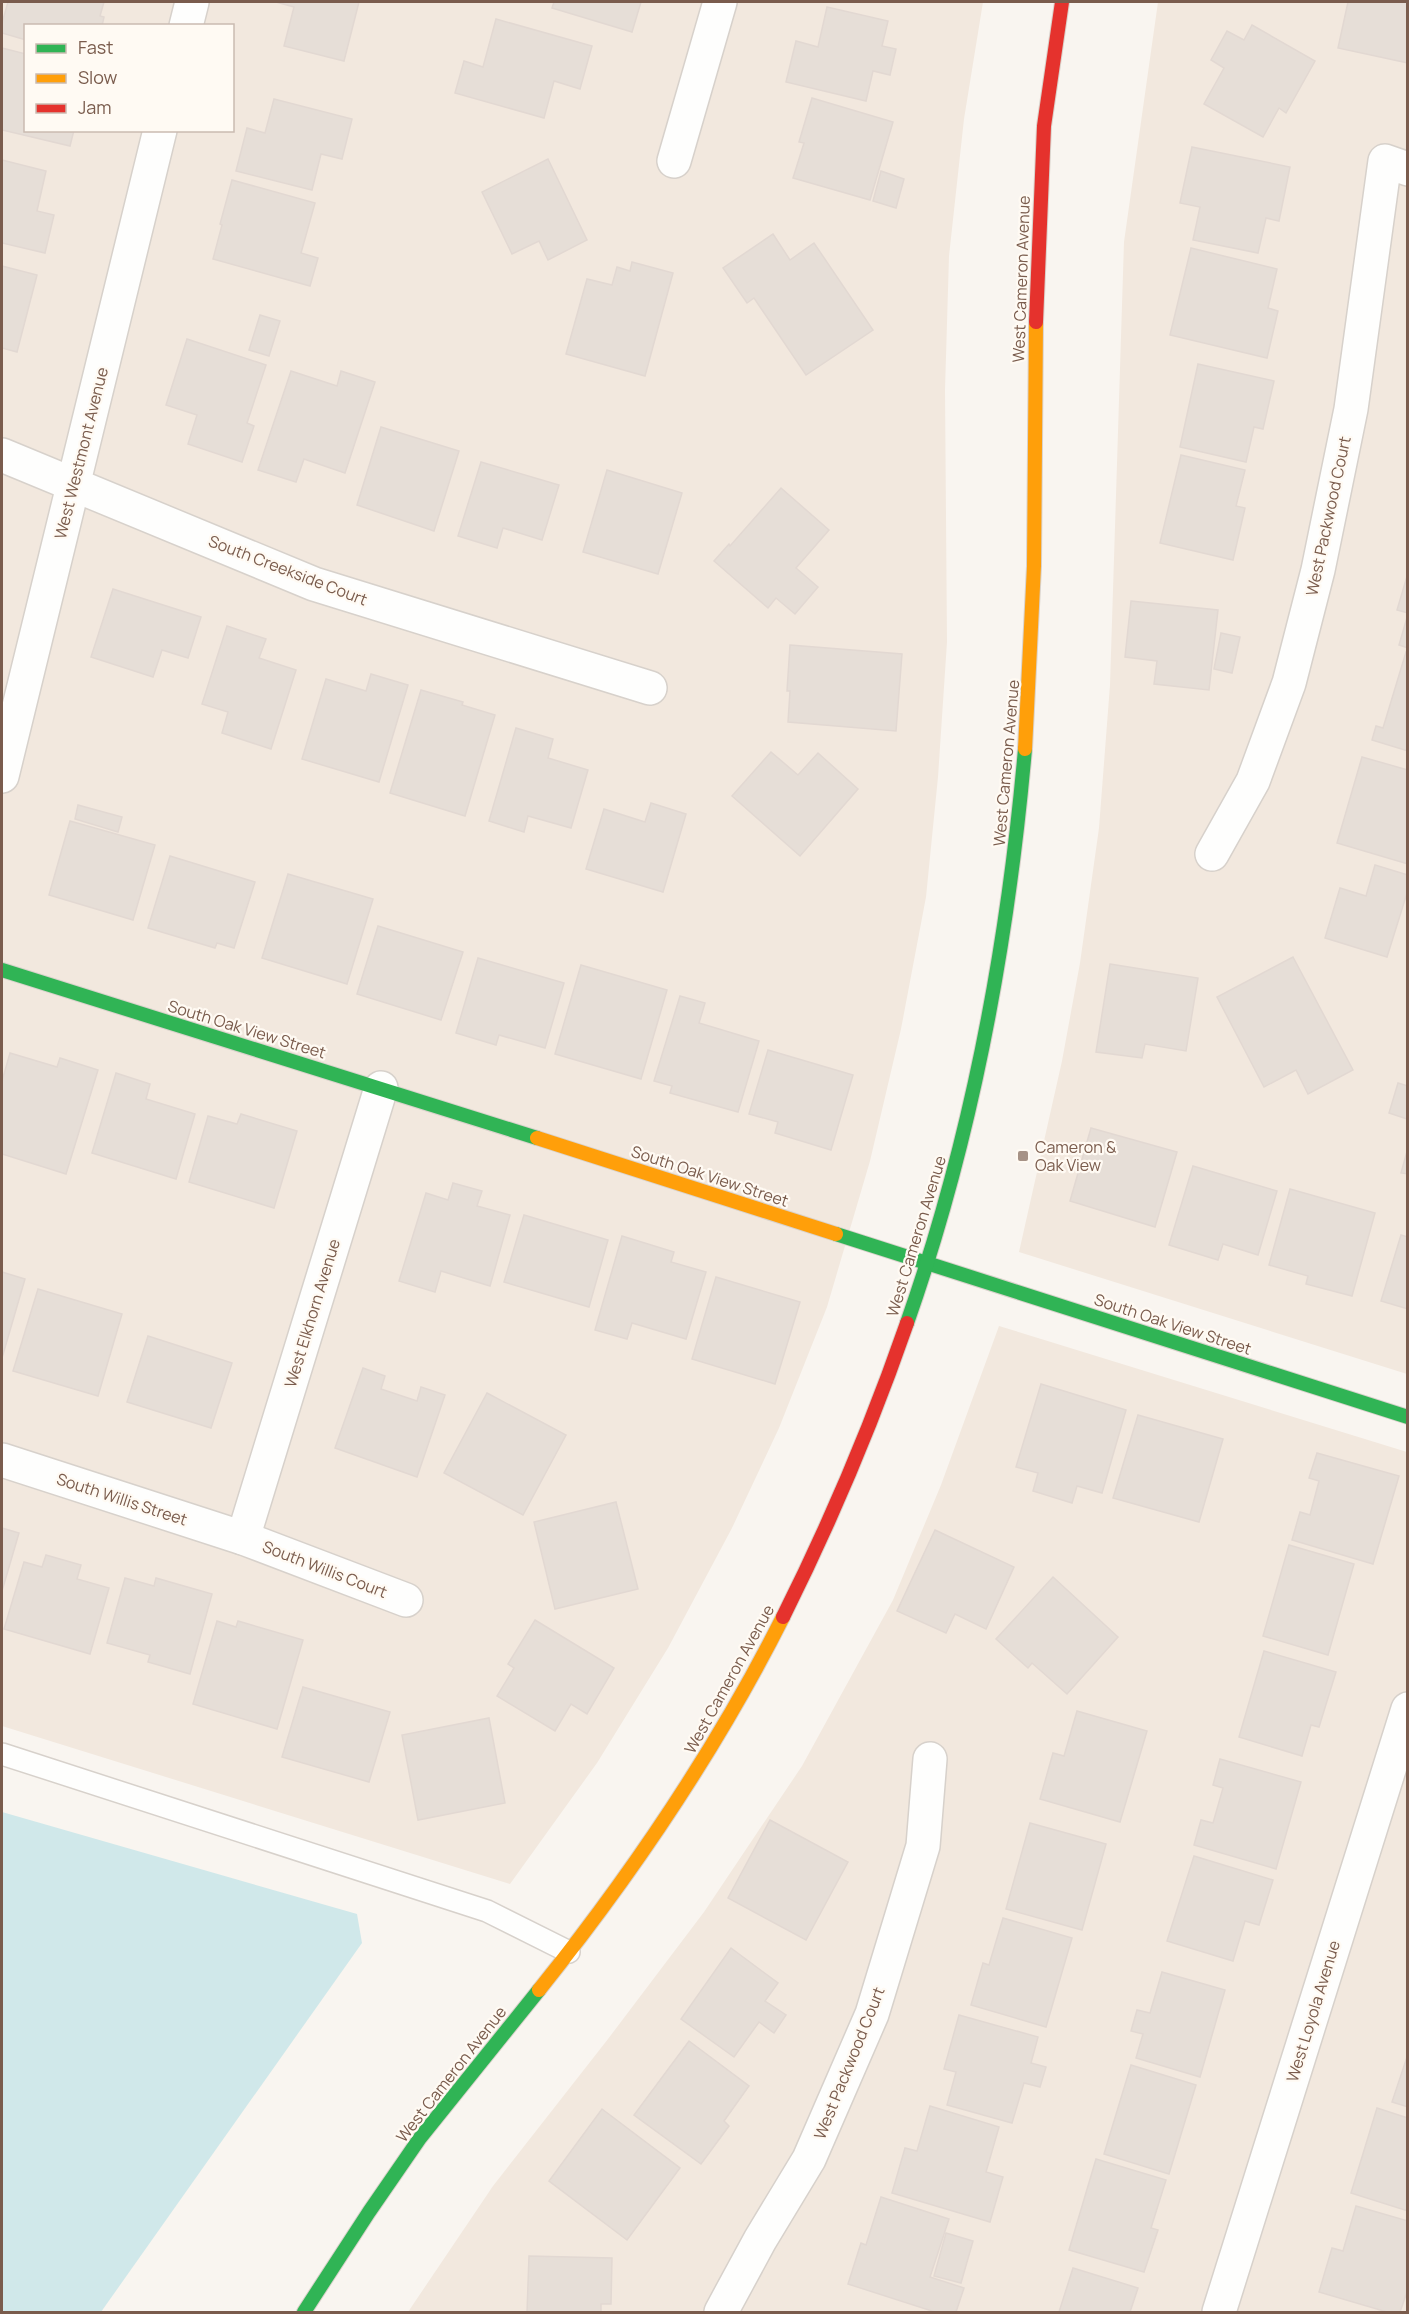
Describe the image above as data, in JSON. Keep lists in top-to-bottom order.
{
  "streets": {
    "street": [
      "West Cameron Avenue",
      "West Westmont Avenue",
      "West Packwood Court",
      "South Creekside Court",
      "South Oak View Street",
      "West Elkhorn Avenue",
      "South Willis Street",
      "South Willis Court",
      "West Loyola Avenue"
    ]
  },
  "crossings": [
    ["West Cameron Avenue", "South Oak View Street"],
    ["West Westmont Avenue", "South Creekside Court"],
    ["South Oak View Street", "West Elkhorn Avenue"],
    ["West Elkhorn Avenue", "South Willis Street"],
    ["West Elkhorn Avenue", "South Willis Court"],
    ["South Willis Street", "South Willis Court"]
  ],
  "places": {
    "transit": ["Cameron & Oak View"]
  },
  "legend": ["Fast", "Slow", "Jam"]
}
